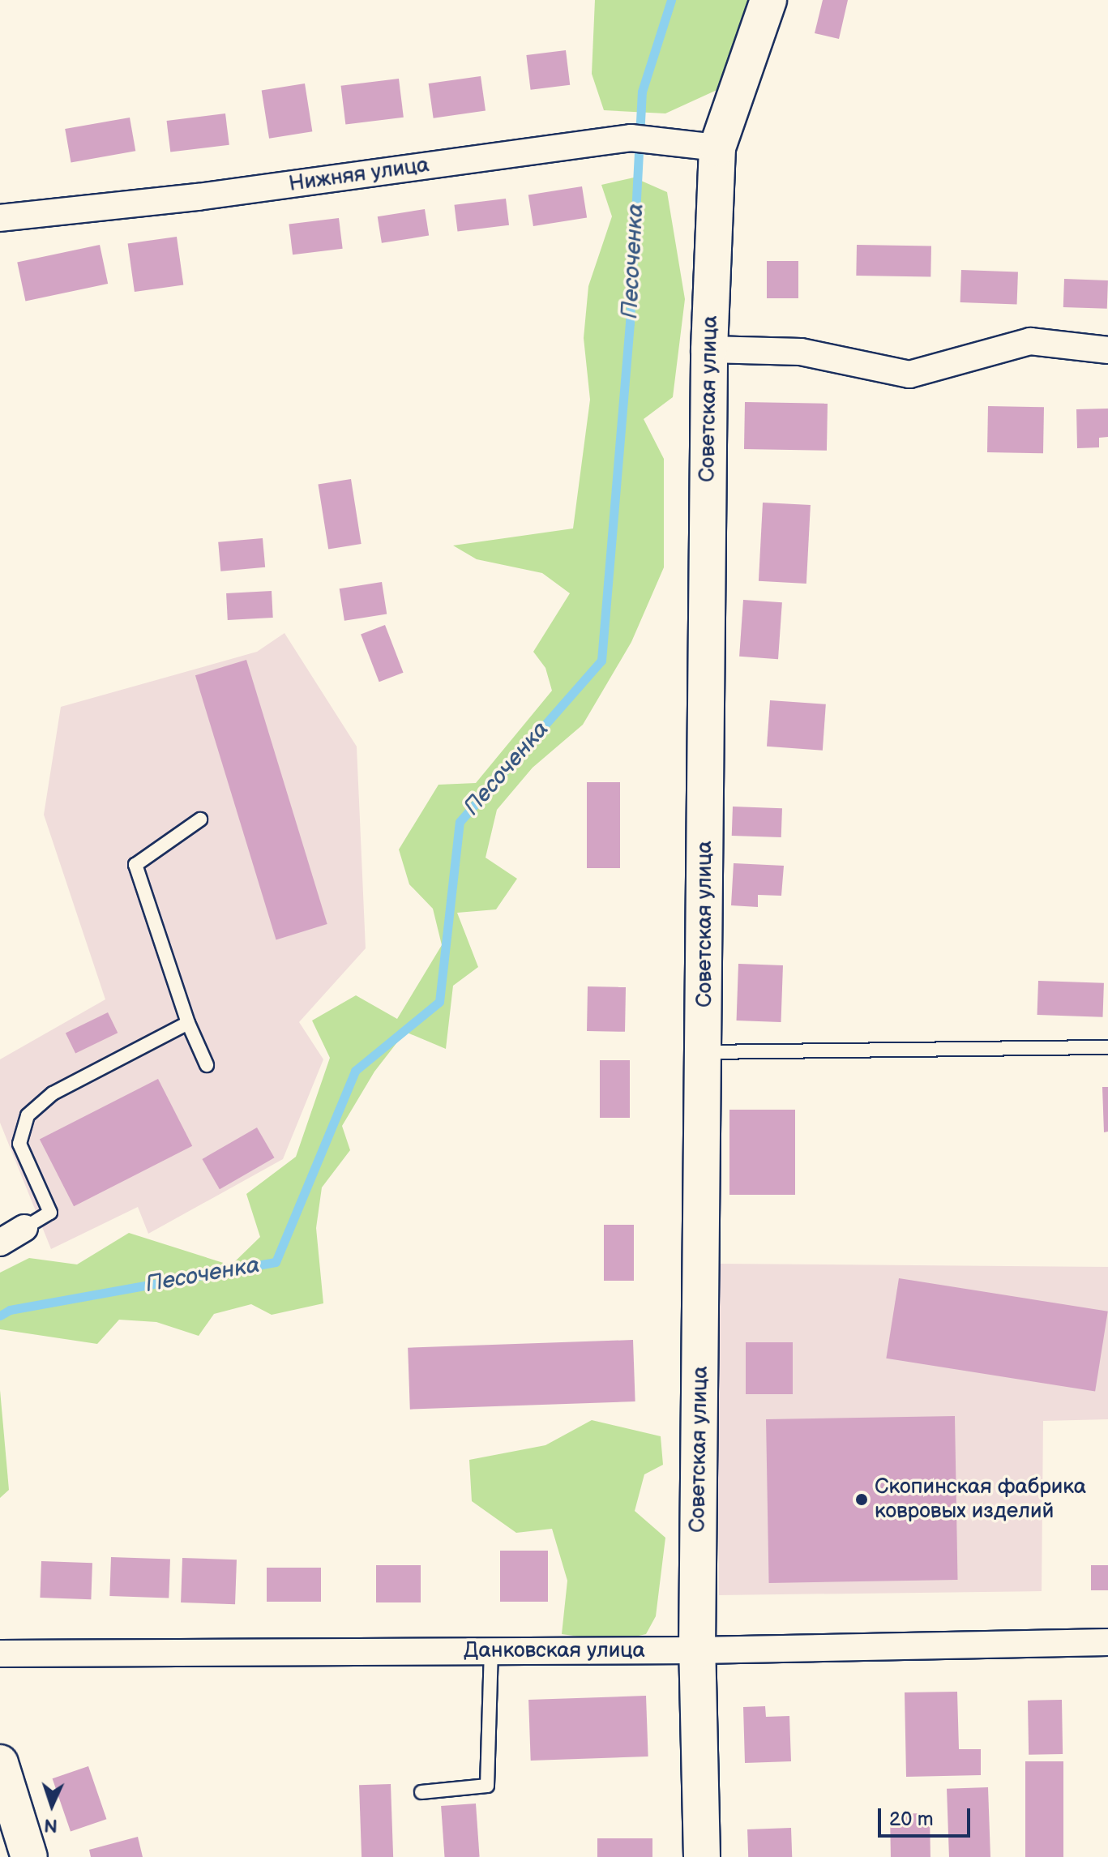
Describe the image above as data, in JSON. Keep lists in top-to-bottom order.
{
  "streets": {
    "street": ["Нижняя улица", "Советская улица", "Данковская улица"]
  },
  "crossings": [
    ["Нижняя улица", "Советская улица"],
    ["Советская улица", "Данковская улица"]
  ],
  "water": ["Песоченка"],
  "places": ["Скопинская фабрика ковровых изделий"],
  "scale_bar": "20 m",
  "north": "bottom"
}
